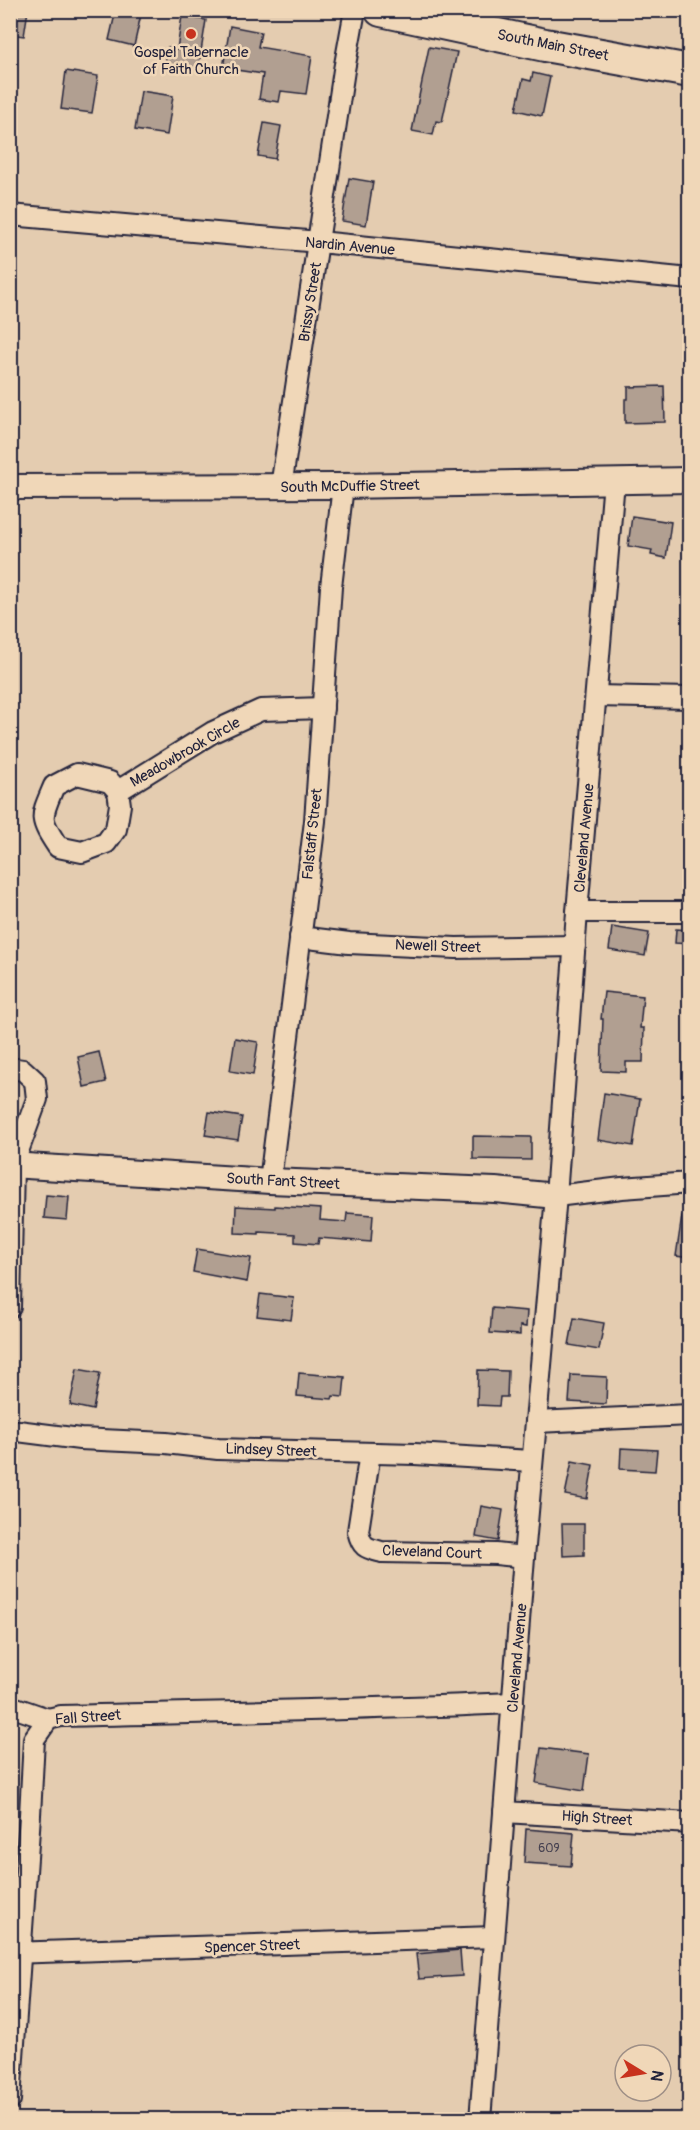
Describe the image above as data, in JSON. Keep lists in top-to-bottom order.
{
  "streets": {
    "main road": ["South Main Street"],
    "street": [
      "Nardin Avenue",
      "Brissy Street",
      "South McDuffie Street",
      "Meadowbrook Circle",
      "Falstaff Street",
      "Cleveland Avenue",
      "Newell Street",
      "South Fant Street",
      "Lindsey Street",
      "Cleveland Court",
      "Fall Street",
      "High Street",
      "Spencer Street"
    ]
  },
  "crossings": [
    ["Nardin Avenue", "Brissy Street"],
    ["Brissy Street", "South McDuffie Street"],
    ["South McDuffie Street", "Falstaff Street"],
    ["South McDuffie Street", "Cleveland Avenue"],
    ["Meadowbrook Circle", "Falstaff Street"],
    ["Falstaff Street", "Newell Street"],
    ["Falstaff Street", "South Fant Street"],
    ["Cleveland Avenue", "Newell Street"],
    ["Cleveland Avenue", "South Fant Street"],
    ["Cleveland Avenue", "Lindsey Street"],
    ["Cleveland Avenue", "Cleveland Court"],
    ["Cleveland Avenue", "Fall Street"],
    ["Cleveland Avenue", "High Street"],
    ["Cleveland Avenue", "Spencer Street"],
    ["Lindsey Street", "Cleveland Court"],
    ["Fall Street", "Spencer Street"]
  ],
  "places": ["Gospel Tabernacle of Faith Church"],
  "house_numbers": ["609"],
  "north": "right"
}
